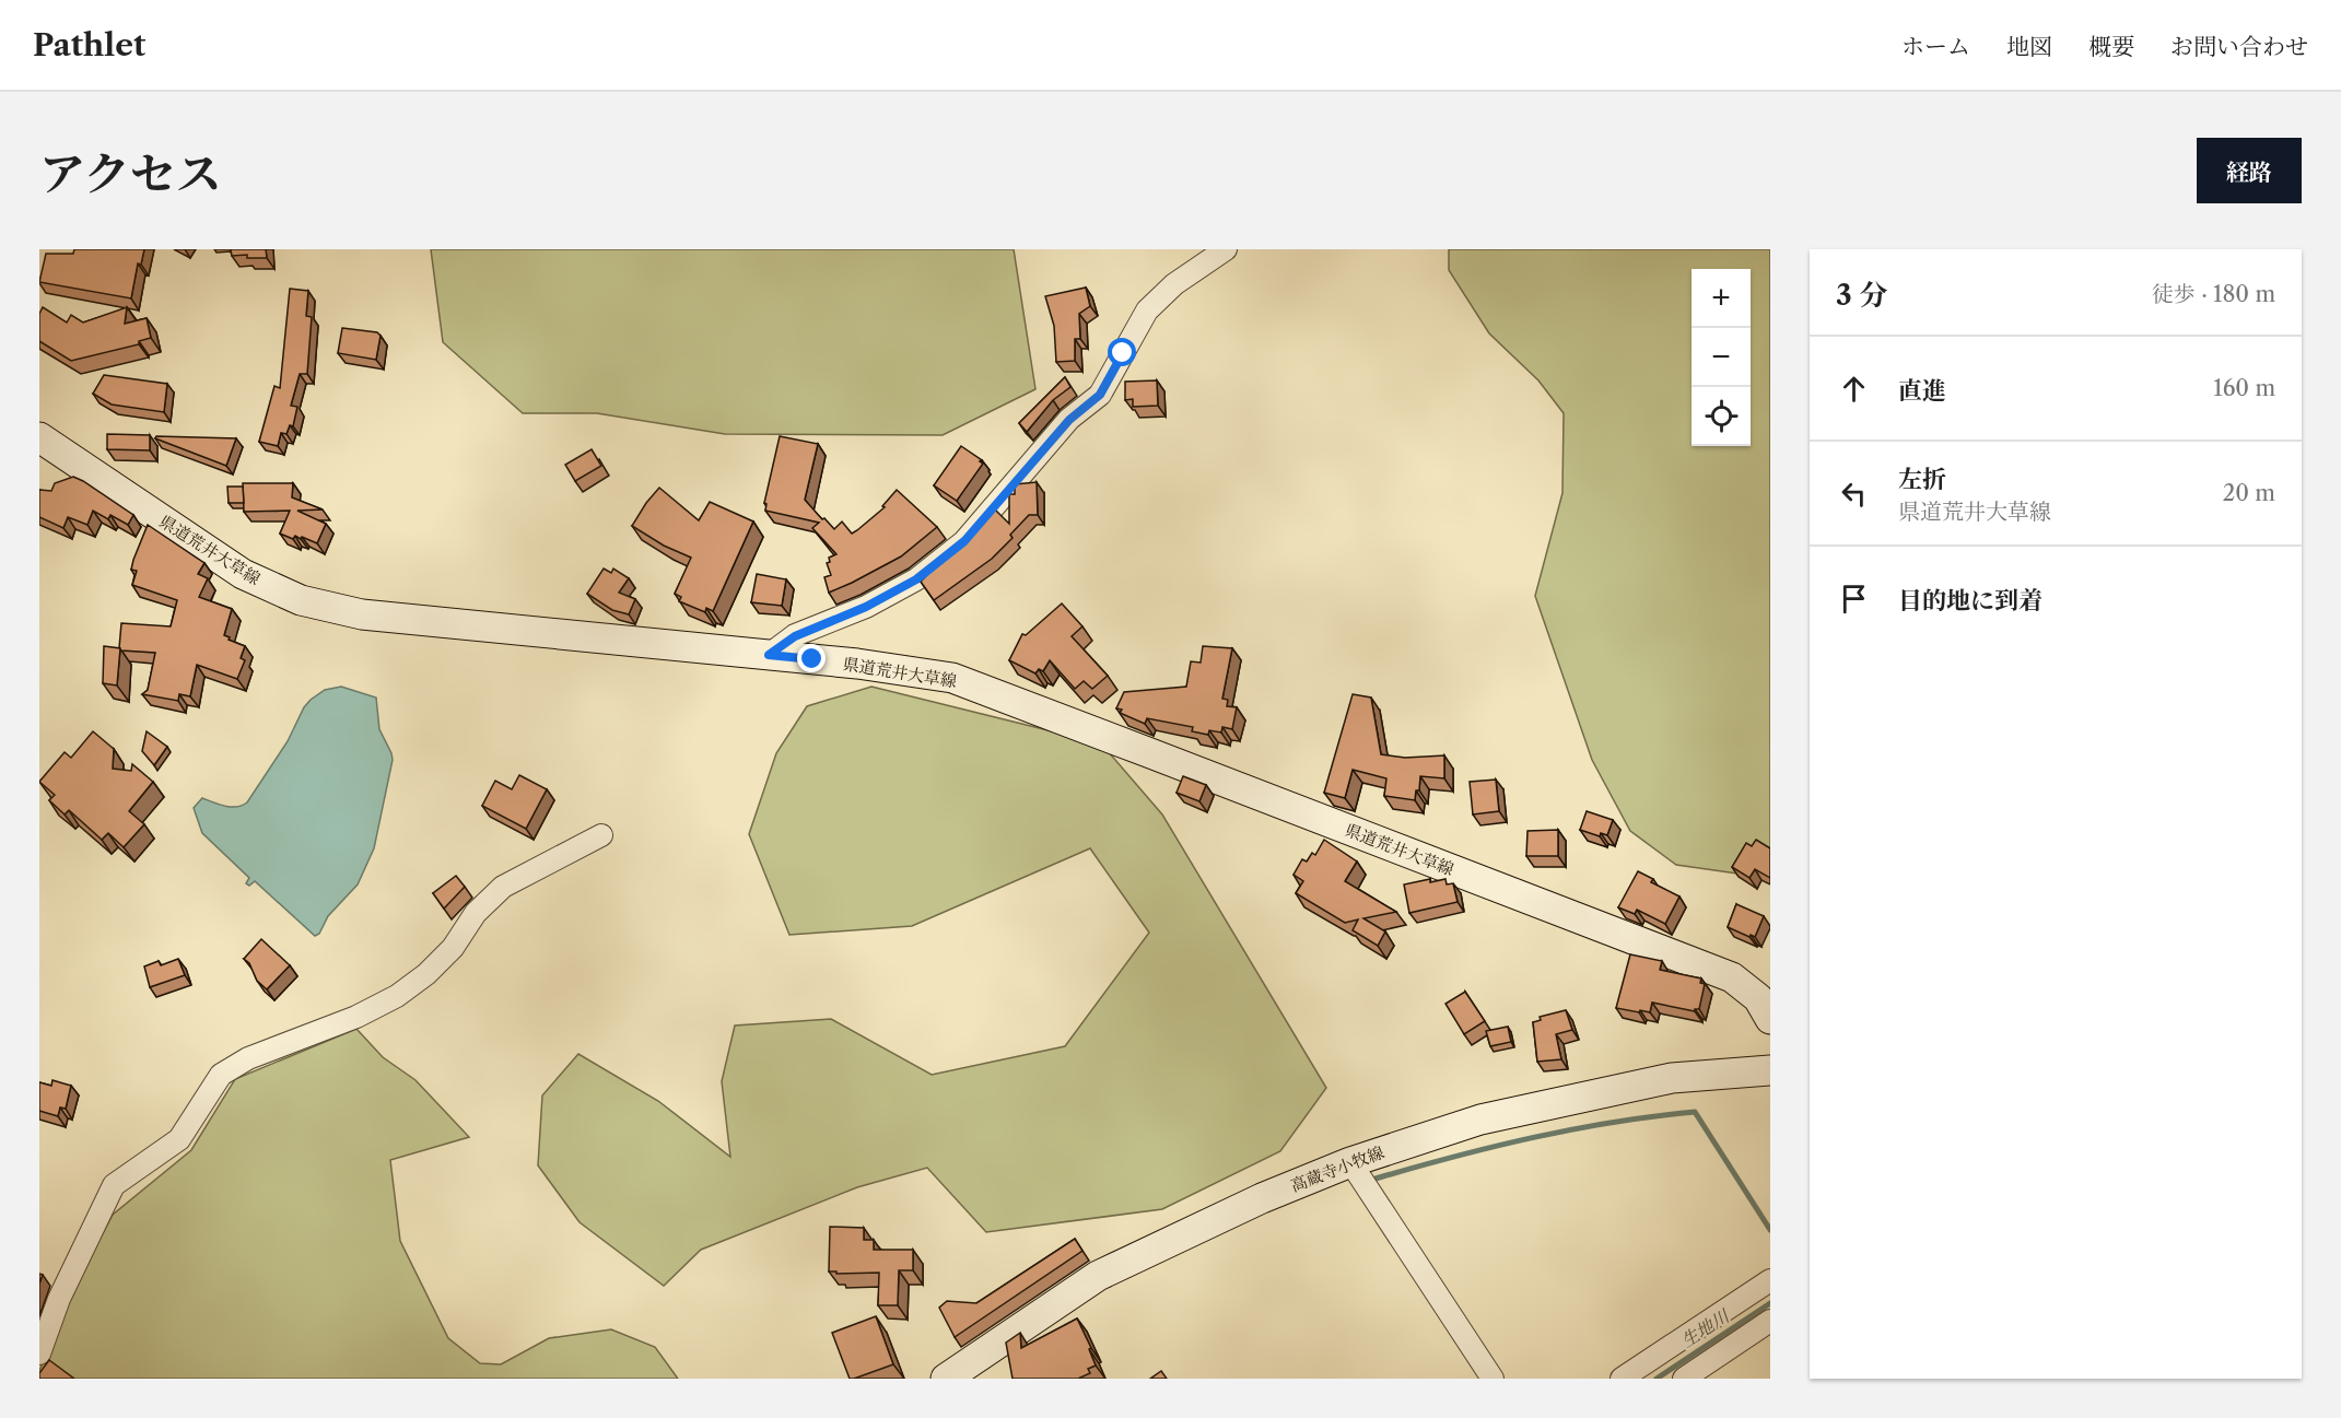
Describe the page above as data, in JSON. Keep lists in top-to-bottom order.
{
  "streets": {
    "main road": ["県道荒井大草線", "高蔵寺小牧線"]
  },
  "water": ["生地川"],
  "page": {
    "header": "Pathlet",
    "nav": [
      "ホーム",
      "地図",
      "概要",
      "お問い合わせ"
    ],
    "title": "アクセス",
    "buttons": "経路",
    "heading": ["3 分", "徒歩 · 180 m"],
    "map_buttons": ["+", "−"],
    "list": [
      ["直進", "160 m"],
      ["左折", "県道荒井大草線", "20 m"],
      "目的地に到着"
    ]
  }
}
